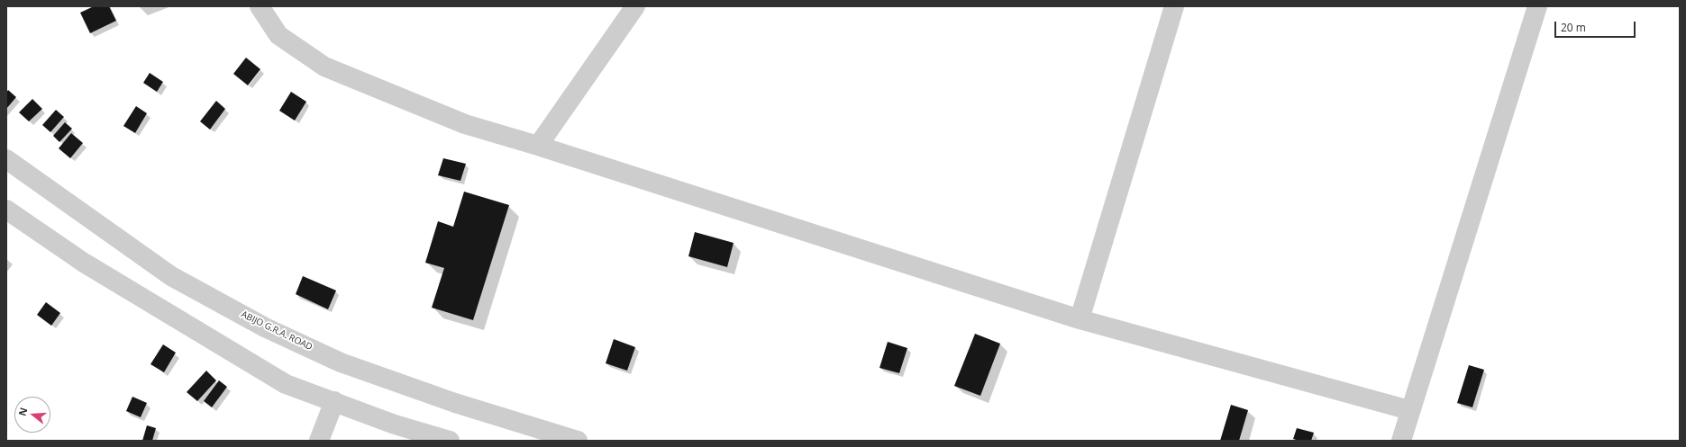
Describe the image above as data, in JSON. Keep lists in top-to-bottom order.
{
  "streets": {
    "street": ["ABIJO G.R.A. ROAD"]
  },
  "scale_bar": "20 m",
  "north": "left"
}
